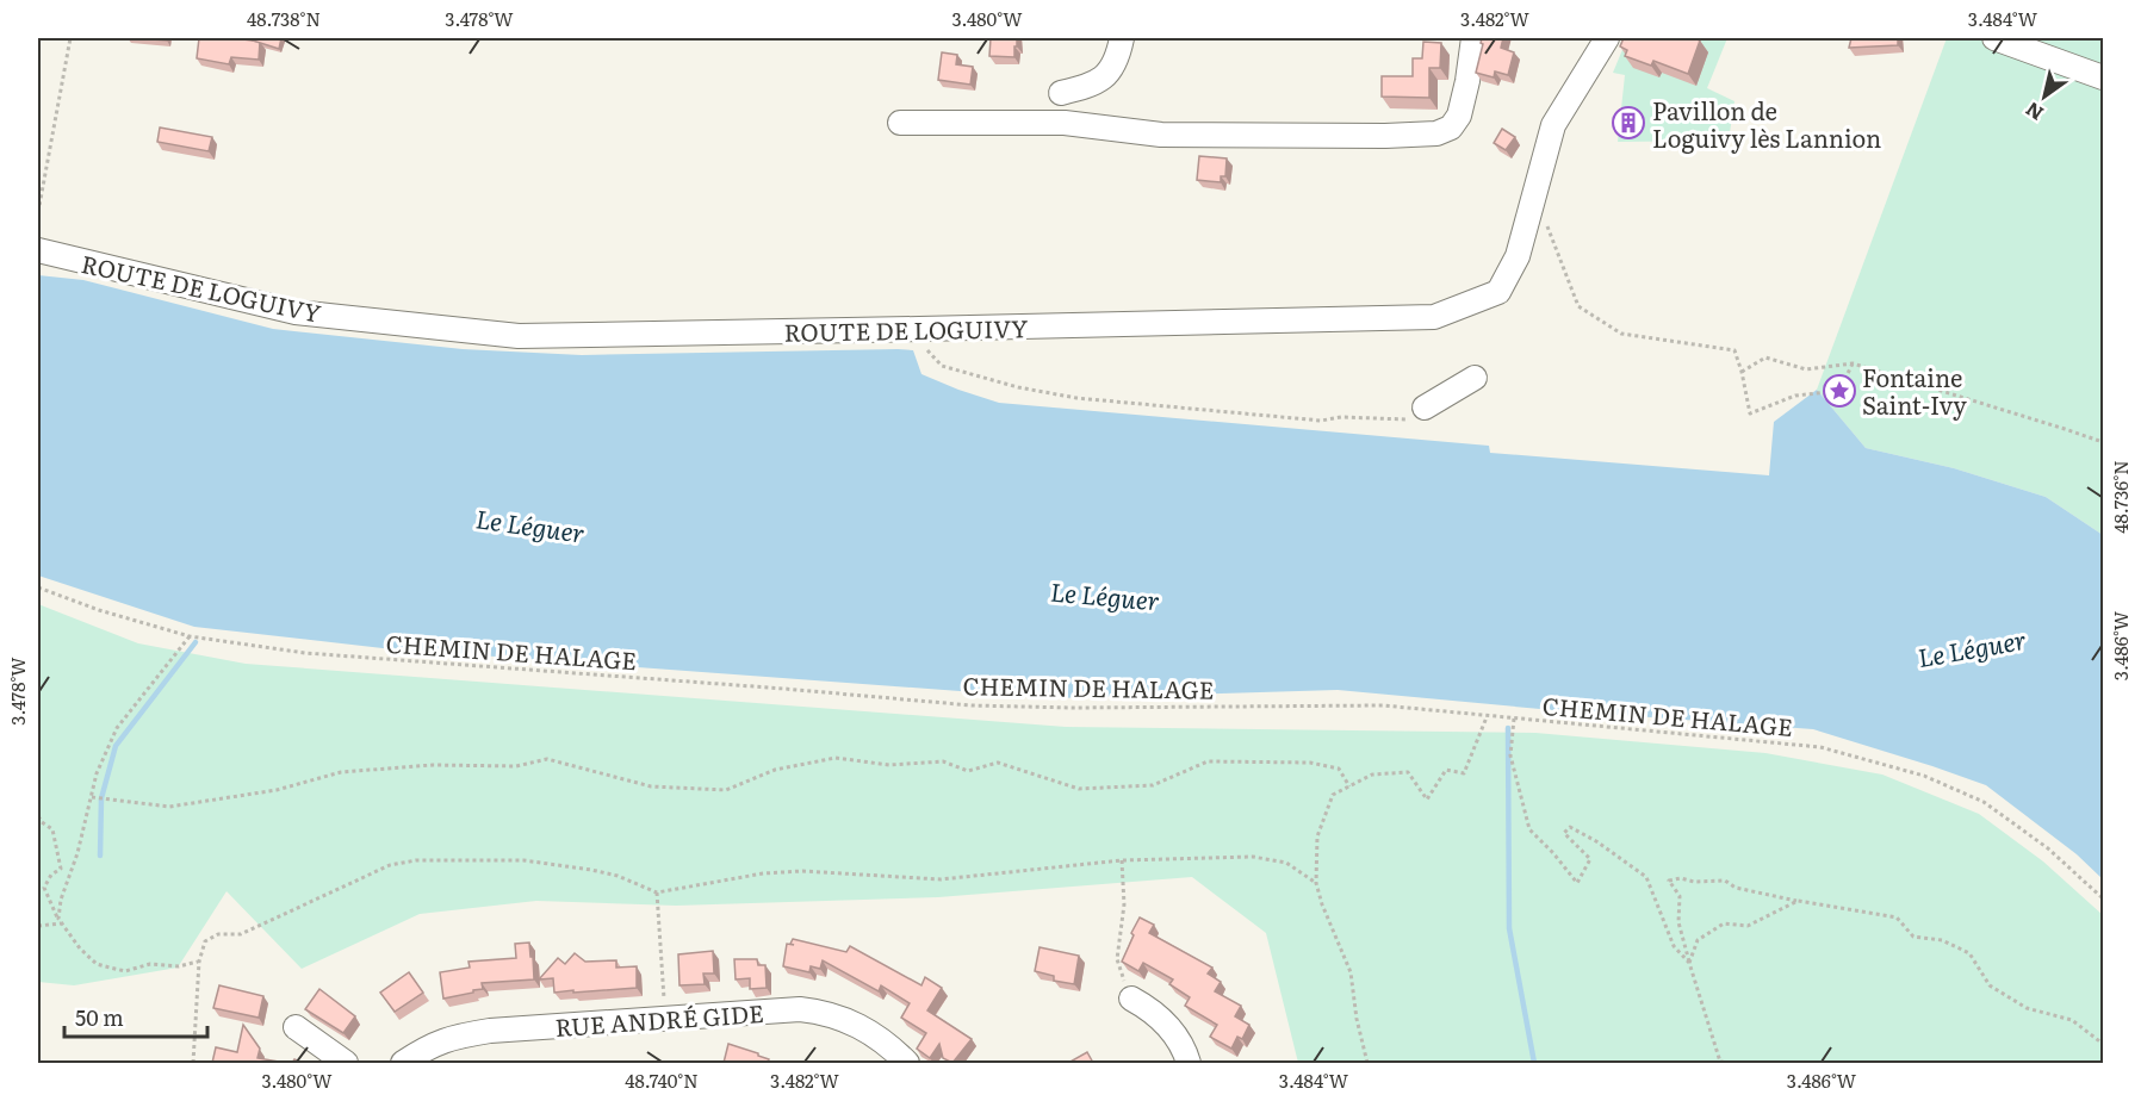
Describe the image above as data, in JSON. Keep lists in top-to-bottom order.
{
  "streets": {
    "street": ["ROUTE DE LOGUIVY", "RUE ANDRÉ GIDE"],
    "path": ["CHEMIN DE HALAGE"]
  },
  "water": ["Le Léguer"],
  "places": {
    "building": ["Pavillon de Loguivy lès Lannion"],
    "place": ["Fontaine Saint-Ivy"]
  },
  "scale_bar": "50 m",
  "north": "bottom left",
  "coordinates": [
    "48.738°N",
    "3.478°W",
    "3.480°W",
    "3.482°W",
    "3.484°W",
    "48.736°N",
    "3.486°W",
    "48.740°N"
  ]
}
